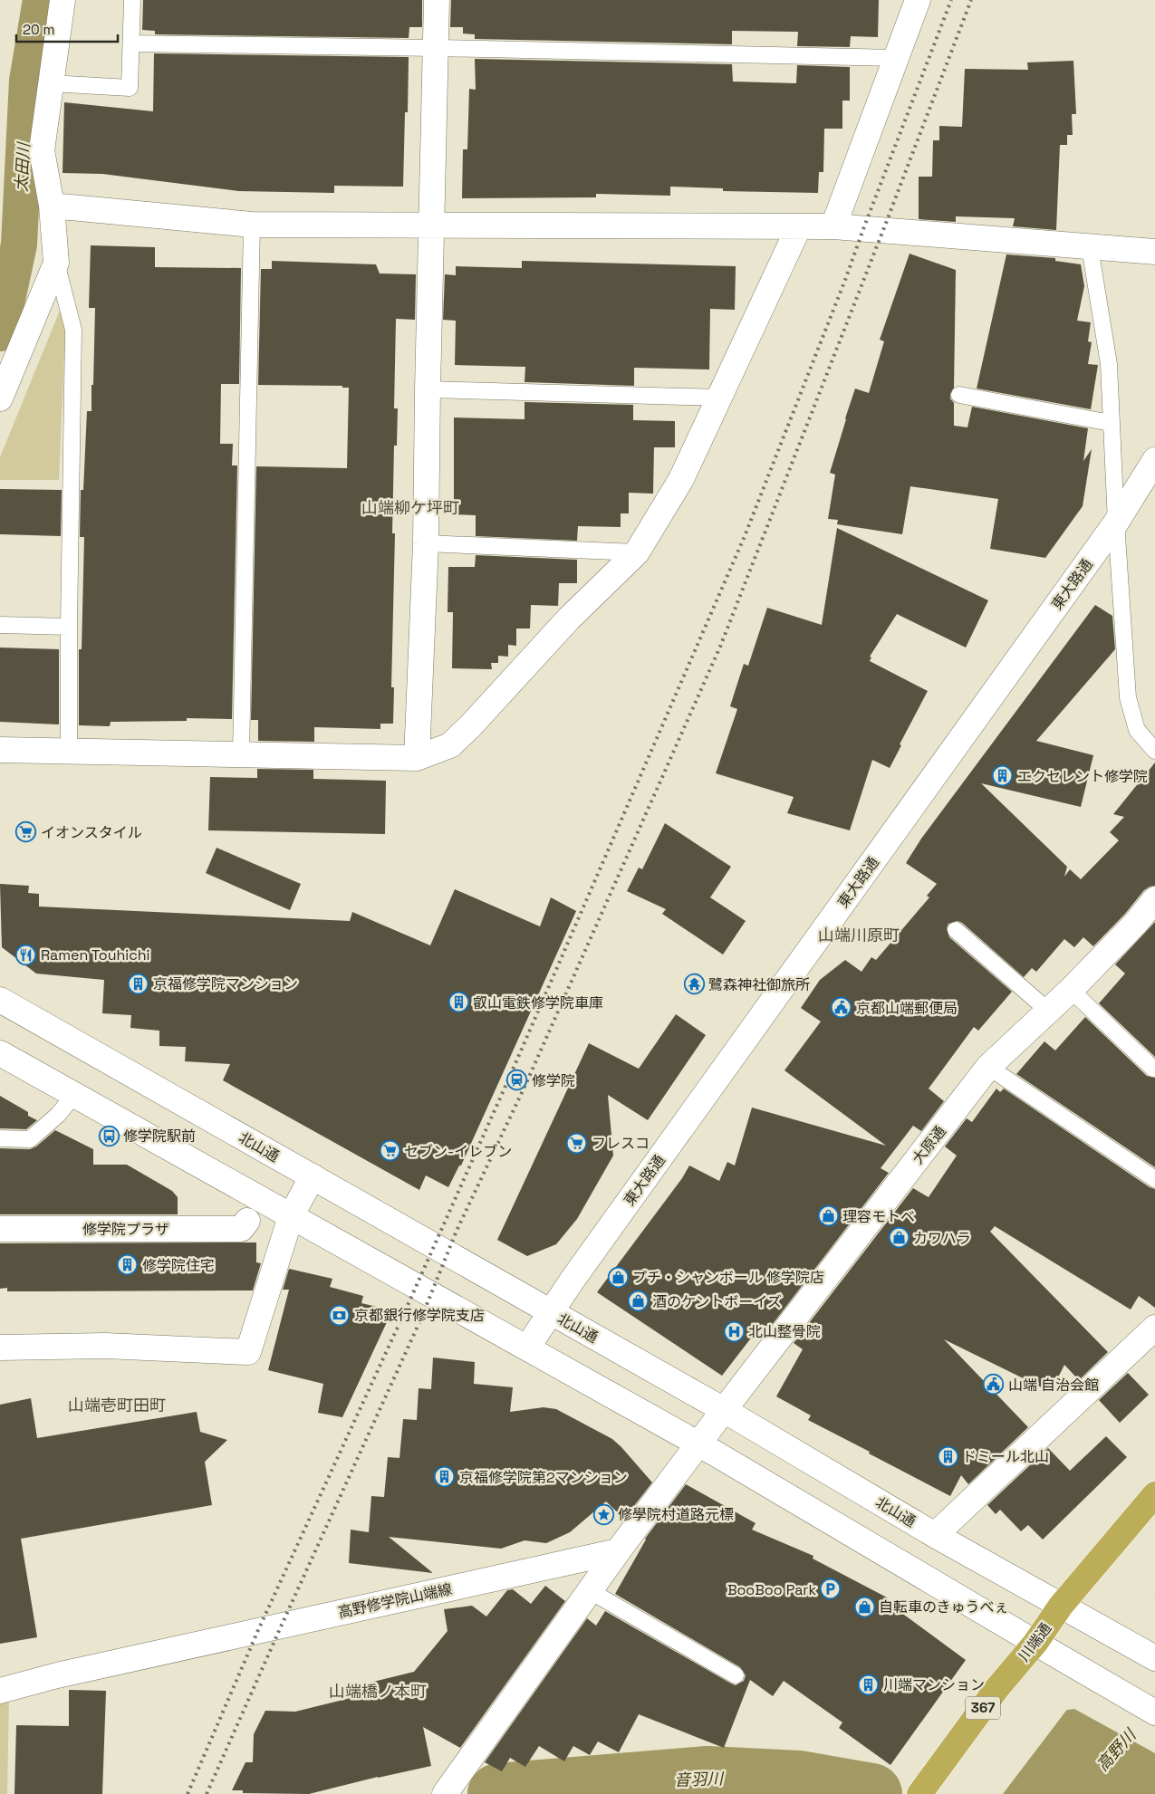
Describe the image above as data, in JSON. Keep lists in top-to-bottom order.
{
  "streets": {
    "highway": ["川端通", "367"],
    "street": [
      "東大路通",
      "大原通",
      "北山通",
      "修学院プラザ",
      "高野修学院山端線"
    ]
  },
  "crossings": [
    ["東大路通", "北山通"],
    ["大原通", "北山通"],
    ["北山通", "川端通"]
  ],
  "districts": [
    "山端柳ケ坪町",
    "山端川原町",
    "山端壱町田町",
    "山端橋ノ本町"
  ],
  "water": ["太田川", "高野川", "音羽川"],
  "places": {
    "building": [
      "エクセレント修学院",
      "京福修学院マンション",
      "叡山電鉄修学院車庫",
      "修学院住宅",
      "ドミール北山",
      "京福修学院第2マンション",
      "川端マンション"
    ],
    "supermarket": ["イオンスタイル", "フレスコ", "セブン-イレブン"],
    "restaurant": ["Ramen Touhichi"],
    "temple": ["鷺森神社御旅所"],
    "public building": ["京都山端郵便局", "山端 自治会館"],
    "station": ["修学院"],
    "bus stop": ["修学院駅前"],
    "shop": [
      "理容モトベ",
      "カワハラ",
      "プチ・シャンボール 修学院店",
      "酒のケントボーイズ",
      "自転車のきゅうべぇ"
    ],
    "bank": ["京都銀行修学院支店"],
    "hospital": ["北山整骨院"],
    "place": ["修學院村道路元標"],
    "parking": ["BooBoo Park"]
  },
  "scale_bar": "20 m"
}
